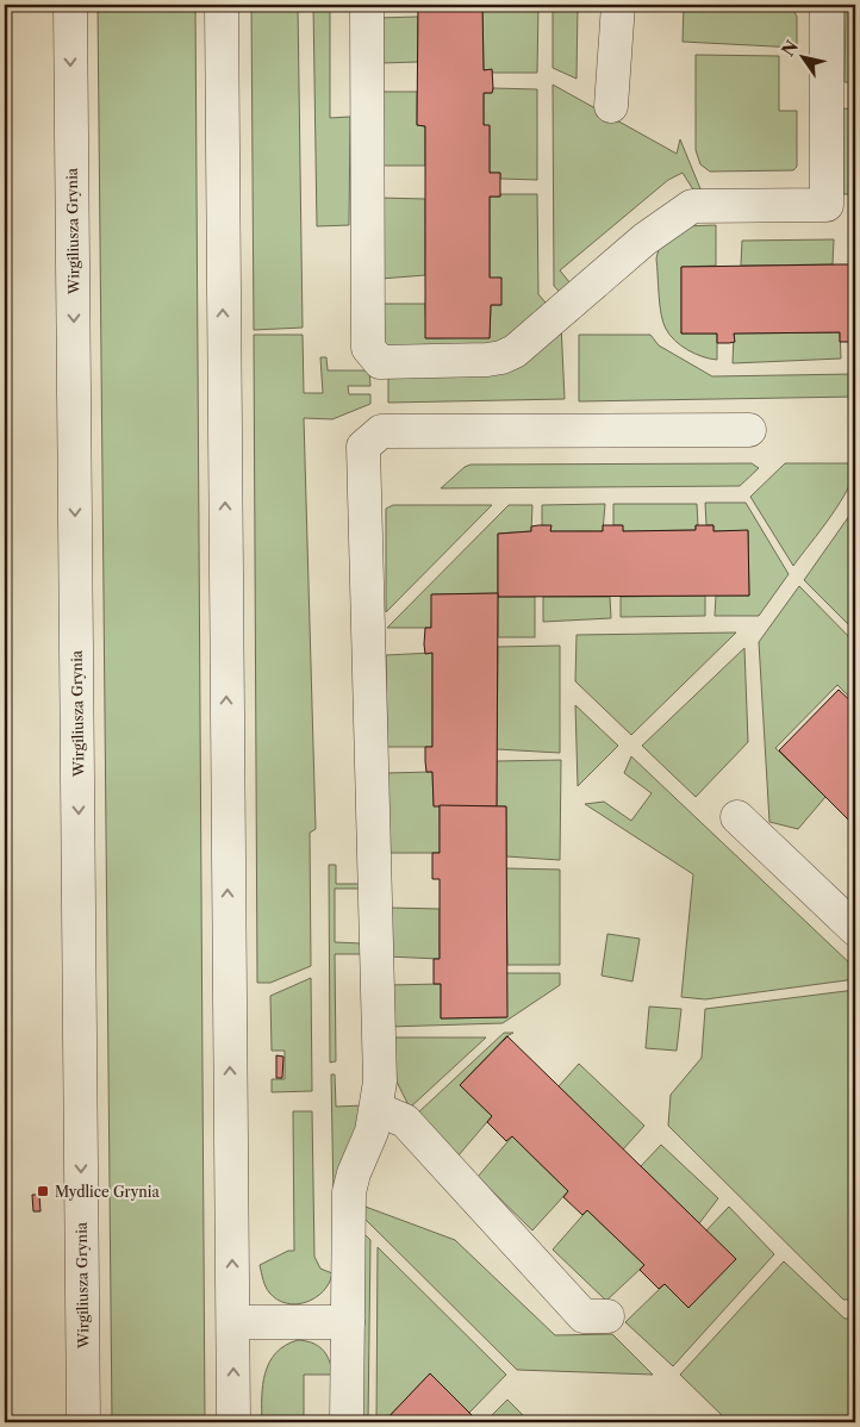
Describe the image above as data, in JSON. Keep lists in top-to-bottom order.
{
  "streets": {
    "street": ["Wirgiliusza Grynia"]
  },
  "places": {
    "transit": ["Mydlice Grynia"]
  },
  "north": "top left"
}
